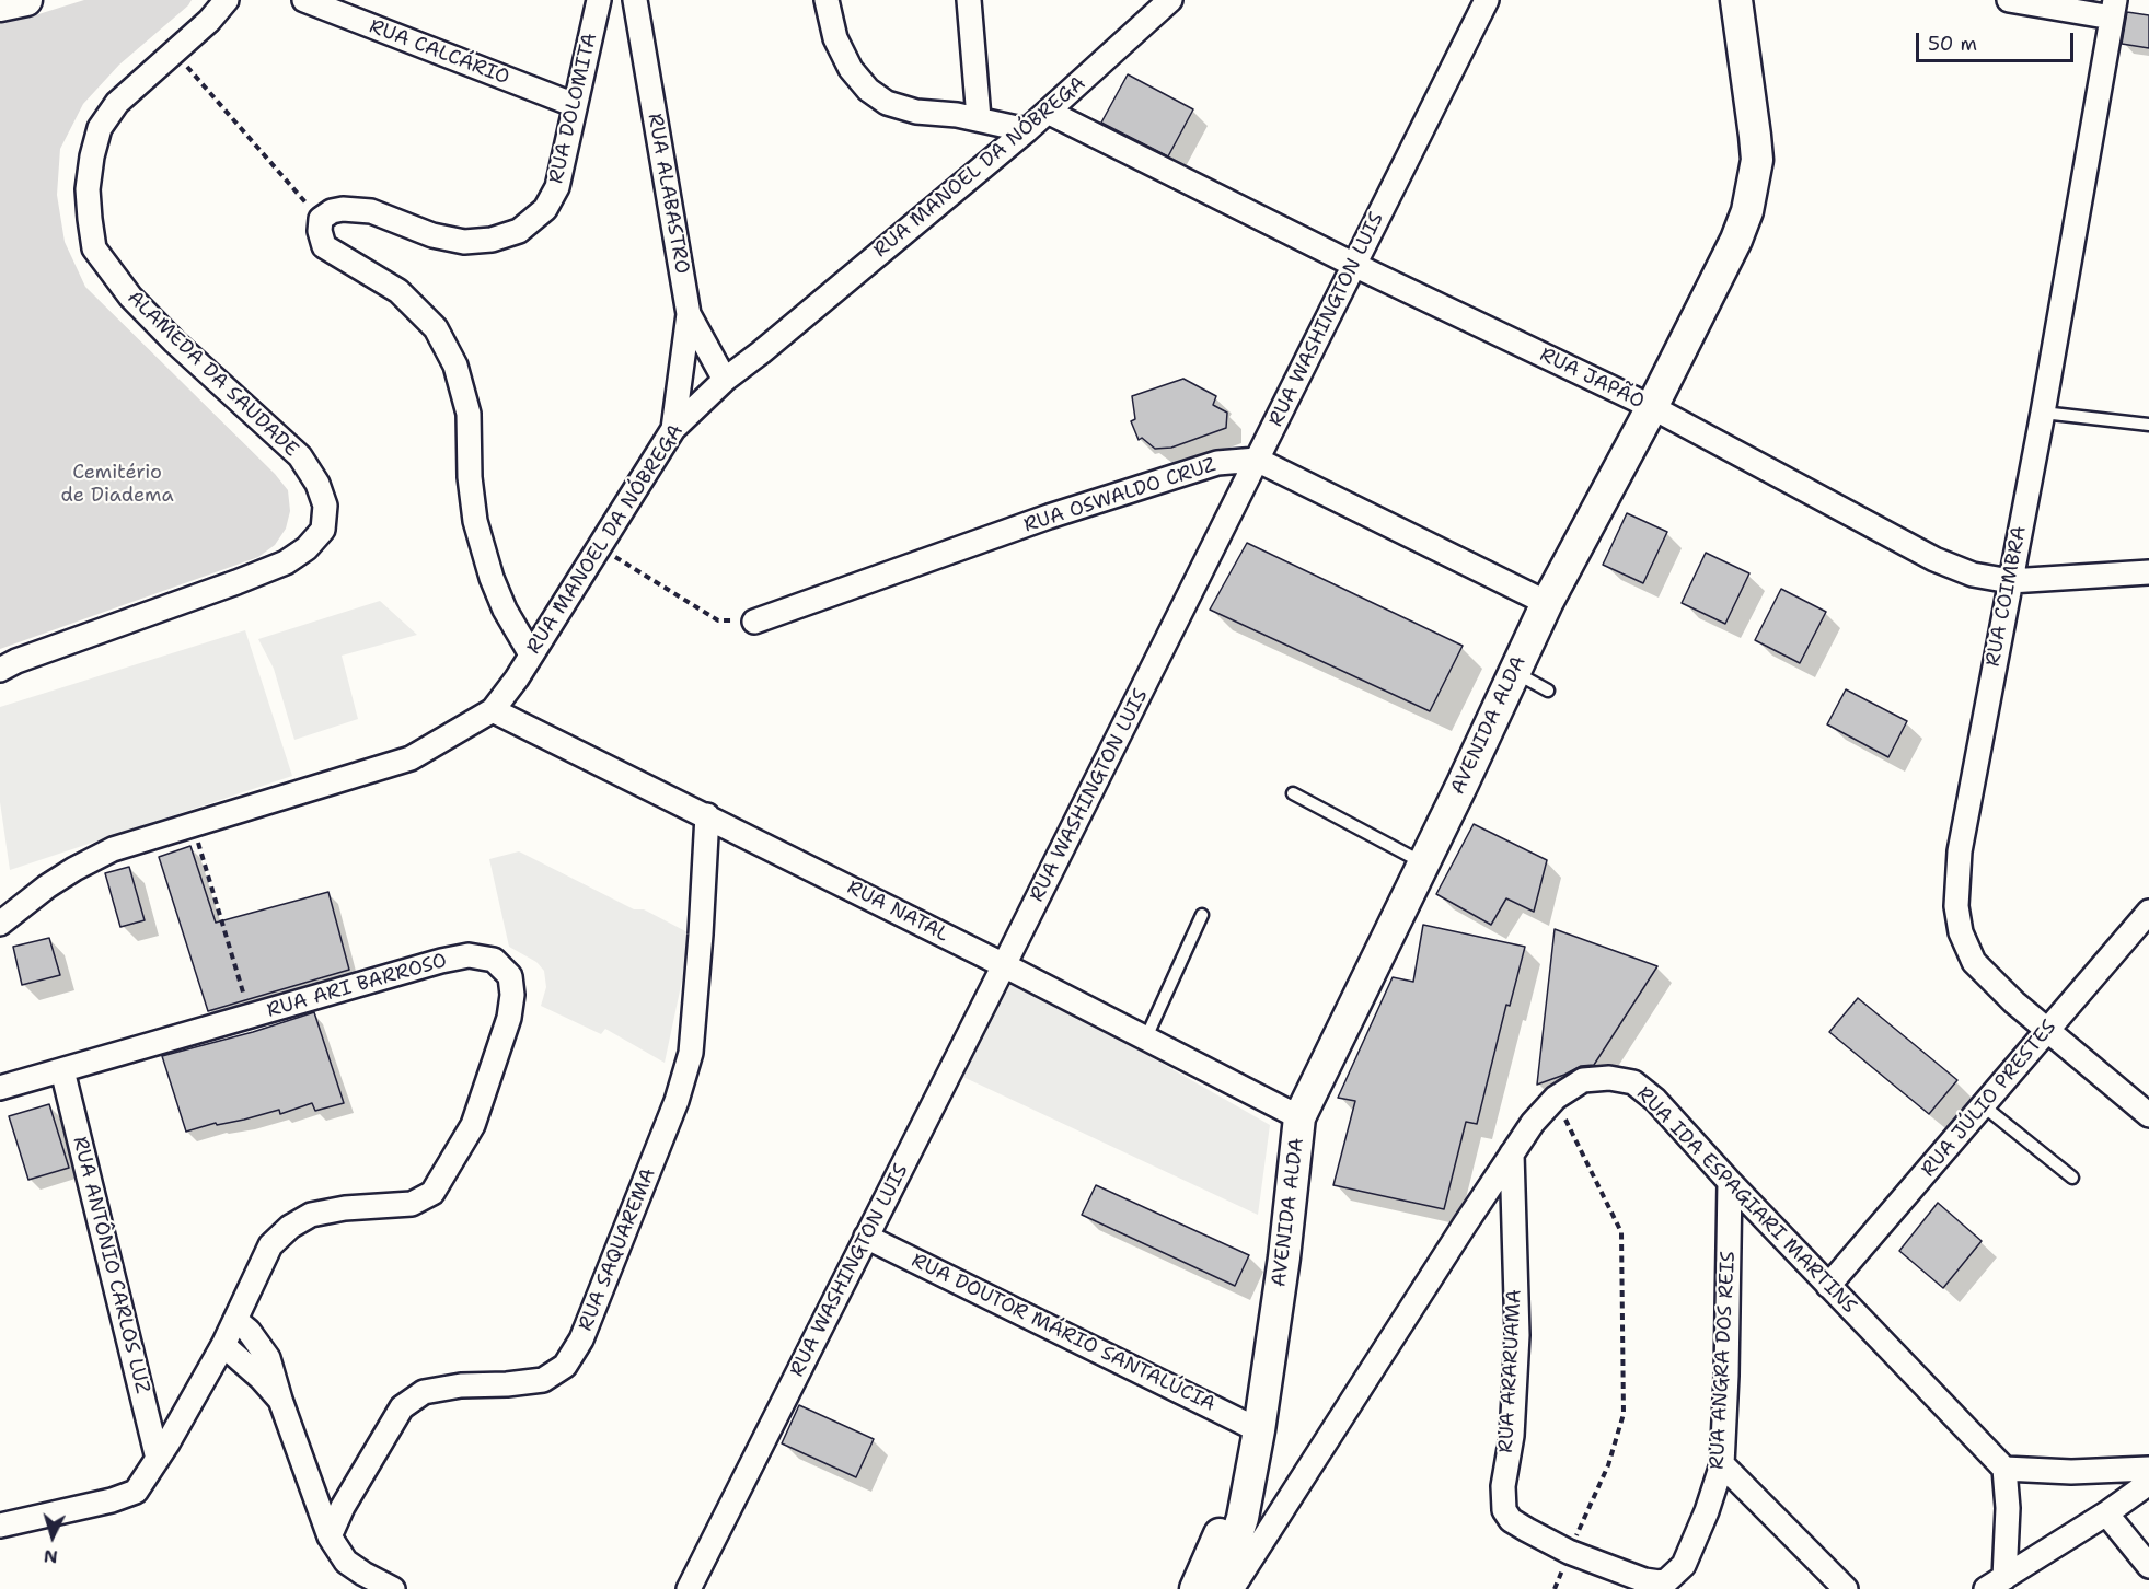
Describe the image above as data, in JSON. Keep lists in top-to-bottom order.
{
  "streets": {
    "main road": ["AVENIDA ALDA"],
    "street": [
      "RUA CALCÁRIO",
      "RUA DOLOMITA",
      "RUA MANOEL DA NÓBREGA",
      "RUA ALABASTRO",
      "RUA WASHINGTON LUIS",
      "ALAMEDA DA SAUDADE",
      "RUA JAPÃO",
      "RUA OSWALDO CRUZ",
      "RUA COIMBRA",
      "RUA NATAL",
      "RUA ARI BARROSO",
      "RUA JÚLIO PRESTES",
      "RUA IDA ESPAGIARI MARTINS",
      "RUA SAQUAREMA",
      "RUA ANTÔNIO CARLOS LUZ",
      "RUA DOUTOR MÁRIO SANTALÚCIA",
      "RUA ANGRA DOS REIS",
      "RUA ARARUAMA"
    ]
  },
  "crossings": [
    ["RUA CALCÁRIO", "RUA DOLOMITA"],
    ["RUA MANOEL DA NÓBREGA", "RUA ALABASTRO"],
    ["RUA MANOEL DA NÓBREGA", "RUA JAPÃO"],
    ["RUA MANOEL DA NÓBREGA", "RUA NATAL"],
    ["RUA WASHINGTON LUIS", "RUA JAPÃO"],
    ["RUA WASHINGTON LUIS", "RUA OSWALDO CRUZ"],
    ["RUA WASHINGTON LUIS", "RUA NATAL"],
    ["RUA WASHINGTON LUIS", "RUA DOUTOR MÁRIO SANTALÚCIA"],
    ["RUA JAPÃO", "RUA COIMBRA"],
    ["RUA JAPÃO", "AVENIDA ALDA"],
    ["RUA COIMBRA", "RUA JÚLIO PRESTES"],
    ["AVENIDA ALDA", "RUA NATAL"],
    ["AVENIDA ALDA", "RUA DOUTOR MÁRIO SANTALÚCIA"],
    ["RUA NATAL", "RUA SAQUAREMA"],
    ["RUA ARI BARROSO", "RUA ANTÔNIO CARLOS LUZ"],
    ["RUA JÚLIO PRESTES", "RUA IDA ESPAGIARI MARTINS"],
    ["RUA IDA ESPAGIARI MARTINS", "RUA ANGRA DOS REIS"],
    ["RUA IDA ESPAGIARI MARTINS", "RUA ARARUAMA"],
    ["RUA ANGRA DOS REIS", "RUA ARARUAMA"]
  ],
  "parks": ["Cemitério de Diadema"],
  "scale_bar": "50 m",
  "north": "bottom"
}
